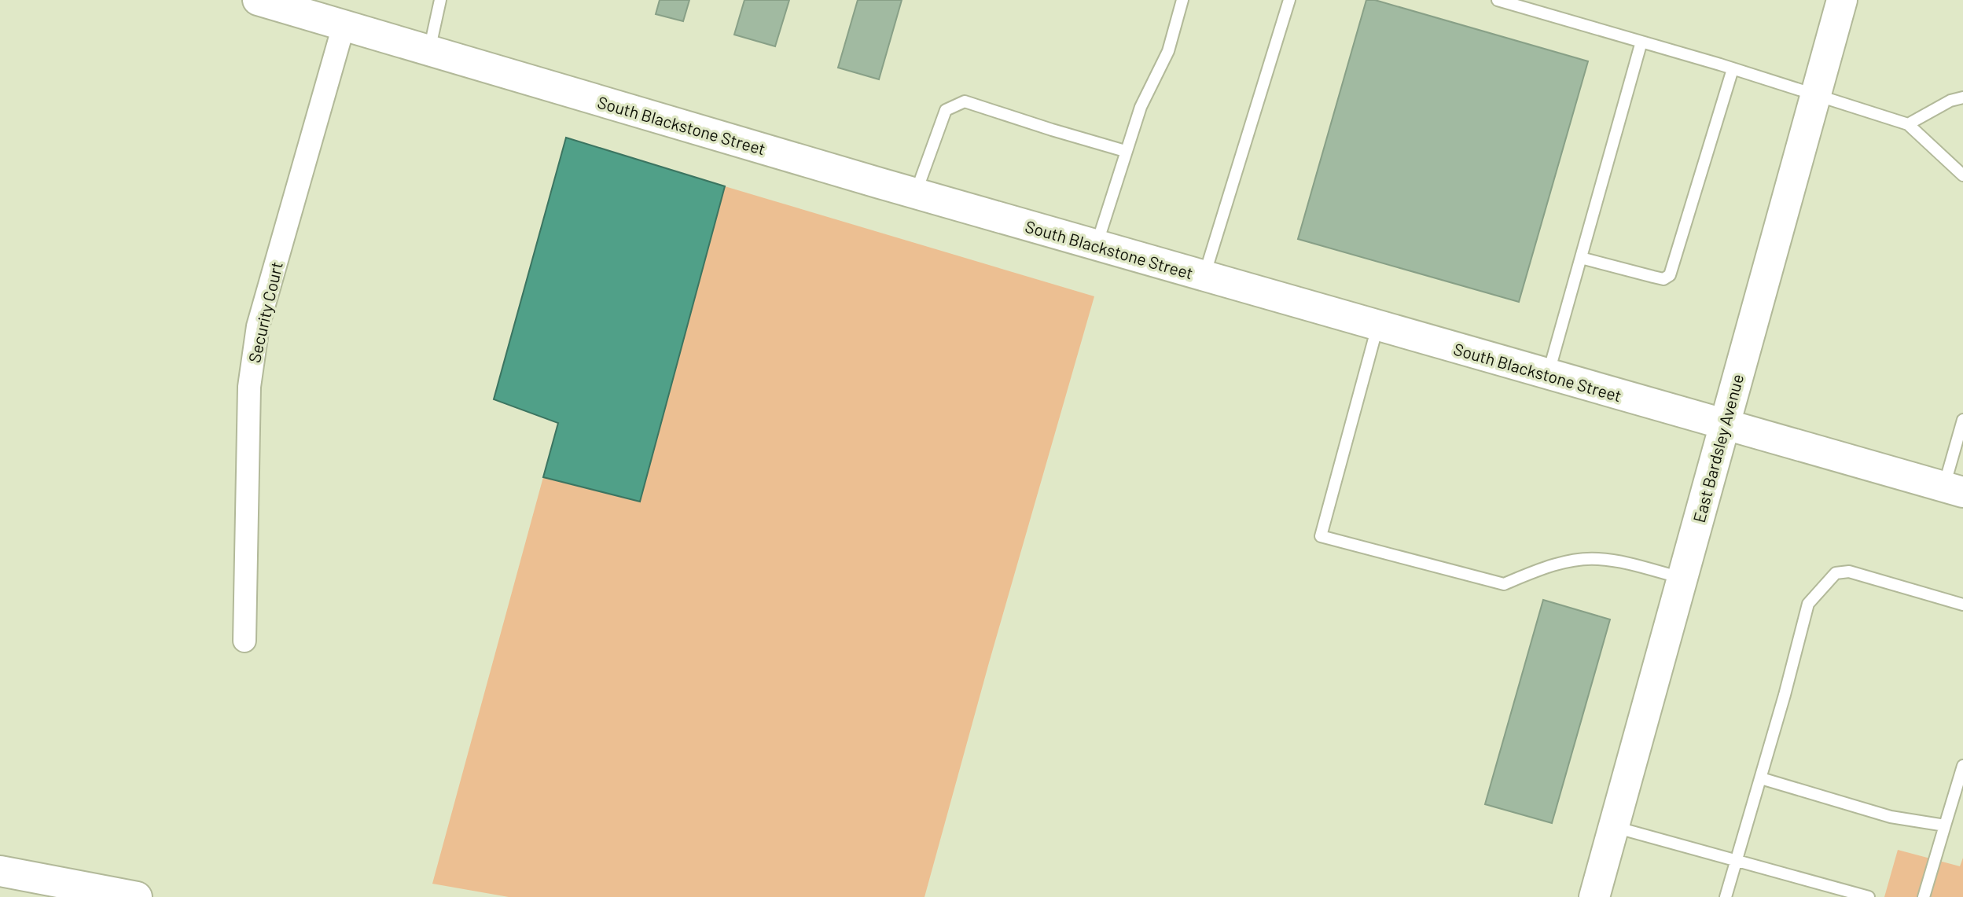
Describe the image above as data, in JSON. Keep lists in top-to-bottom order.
{
  "streets": {
    "main road": ["South Blackstone Street", "East Bardsley Avenue"],
    "street": ["Security Court"]
  },
  "crossings": [
    ["South Blackstone Street", "Security Court"],
    ["South Blackstone Street", "East Bardsley Avenue"]
  ]
}
